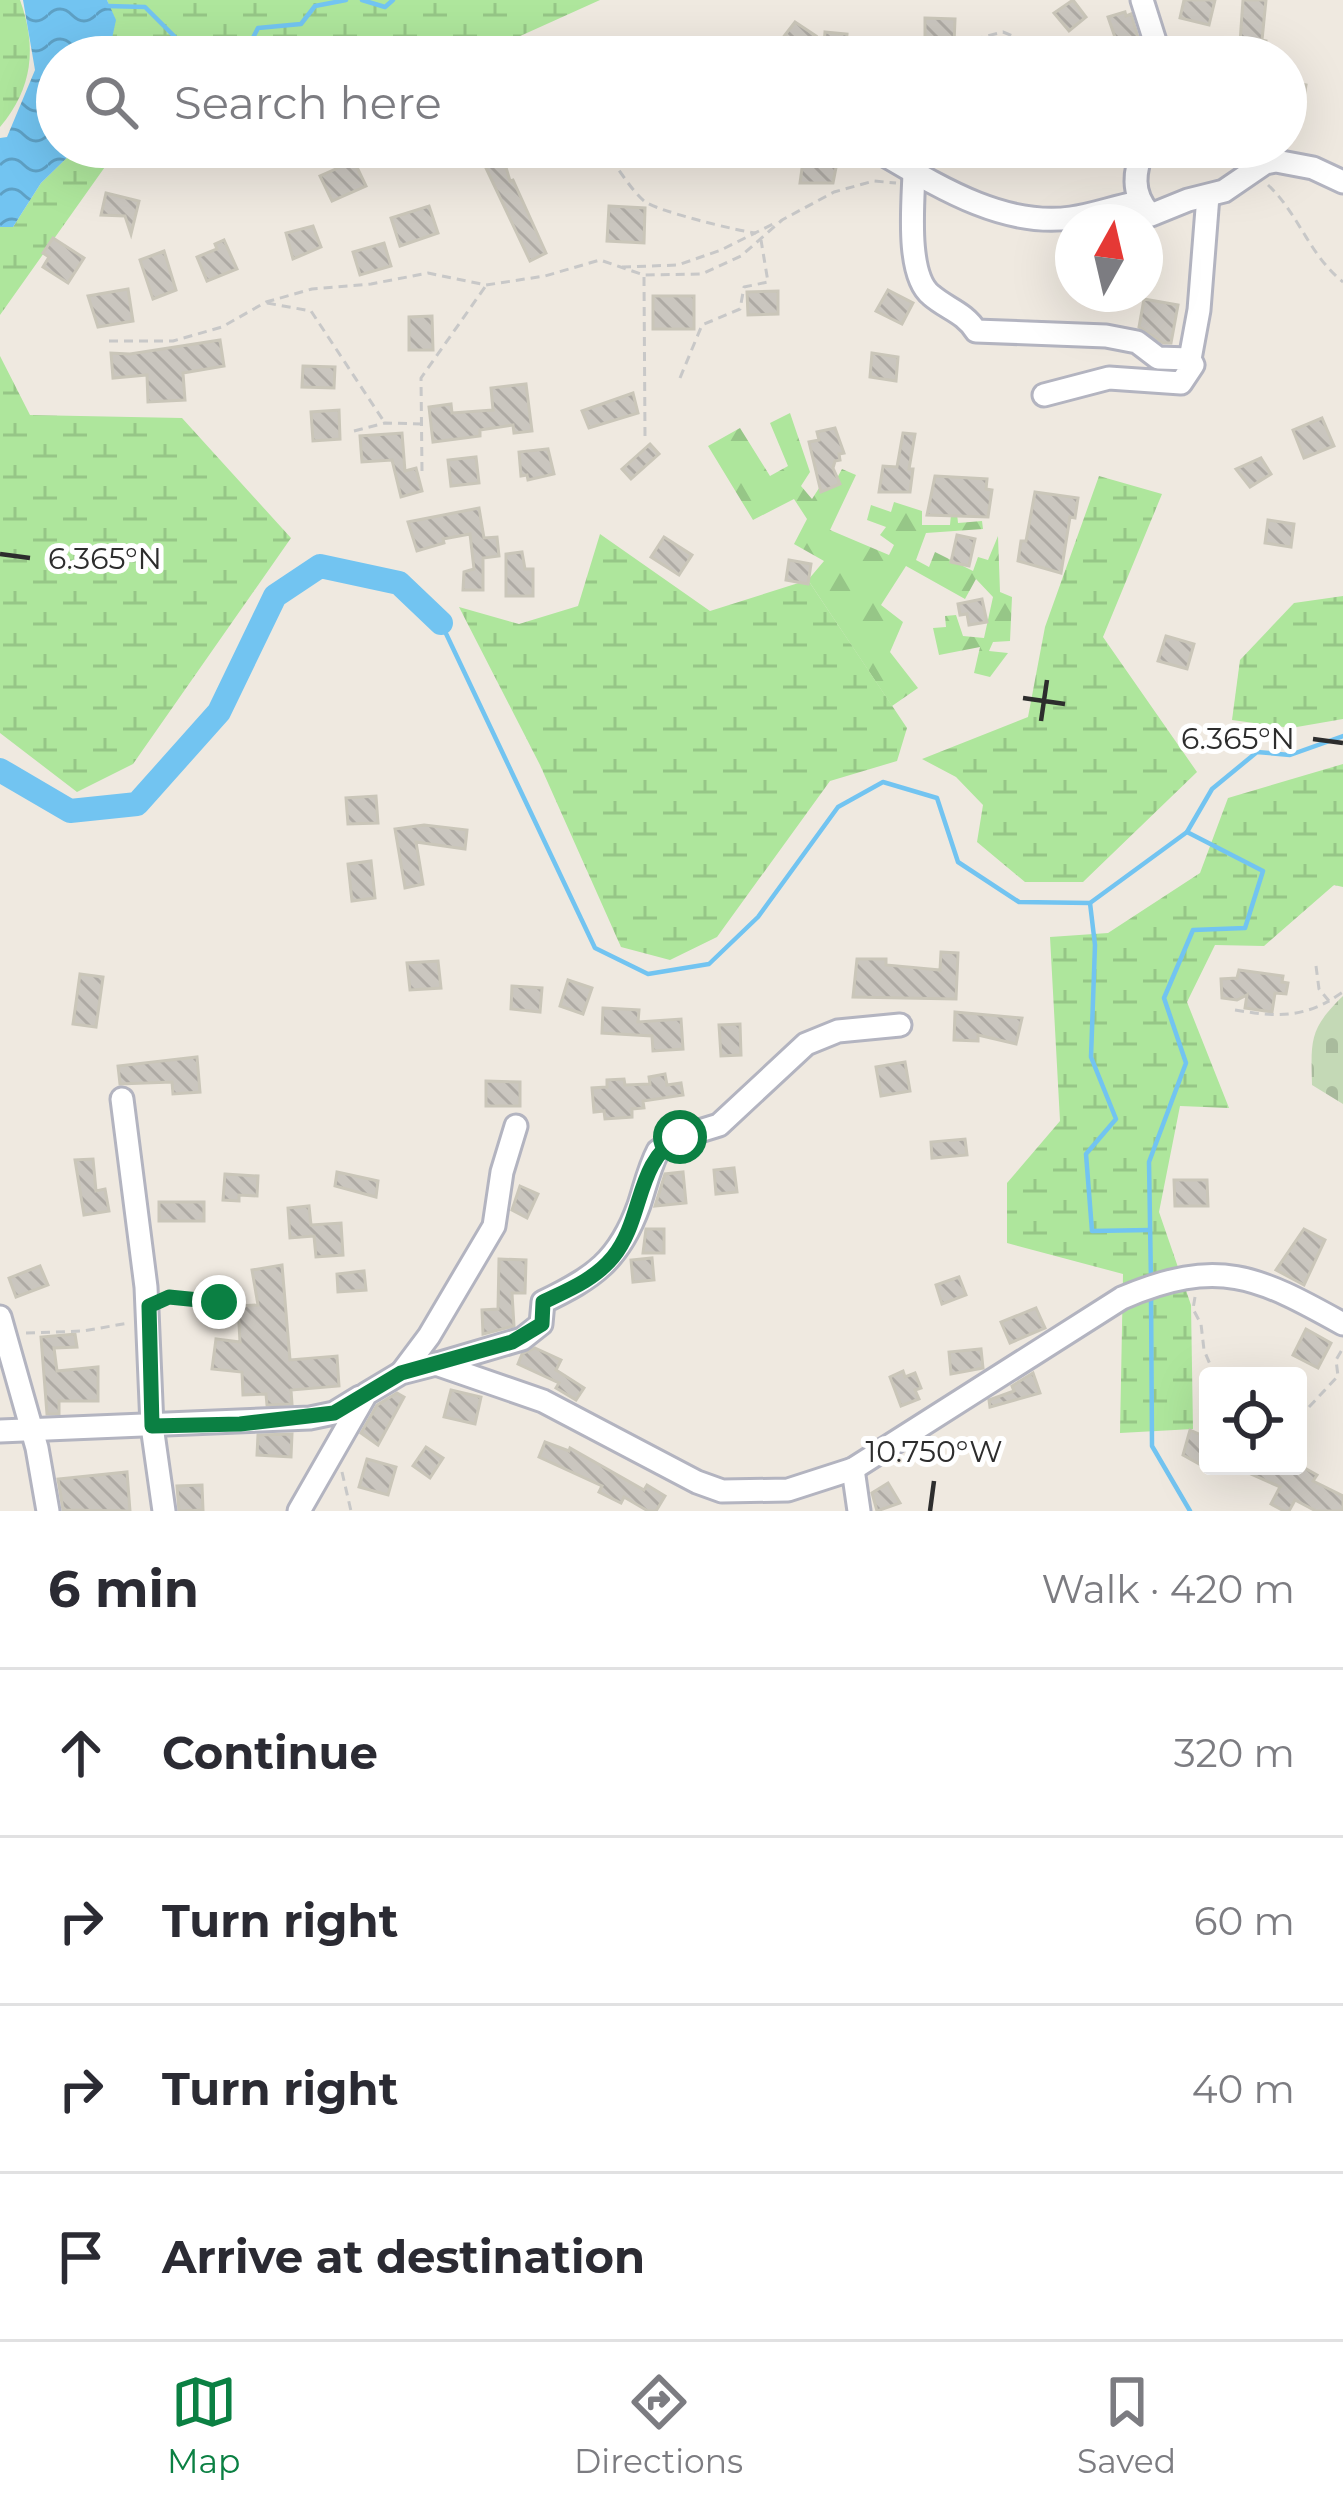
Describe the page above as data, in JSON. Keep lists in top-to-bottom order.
{
  "north": "top",
  "page": {
    "search": "Search here",
    "heading": ["6 min", "Walk · 420 m"],
    "list": [
      ["Continue", "320 m"],
      ["Turn right", "60 m"],
      ["Turn right", "40 m"],
      "Arrive at destination"
    ],
    "nav": ["Map", "Directions", "Saved"]
  },
  "coordinates": ["6.365°N", "10.750°W"]
}
